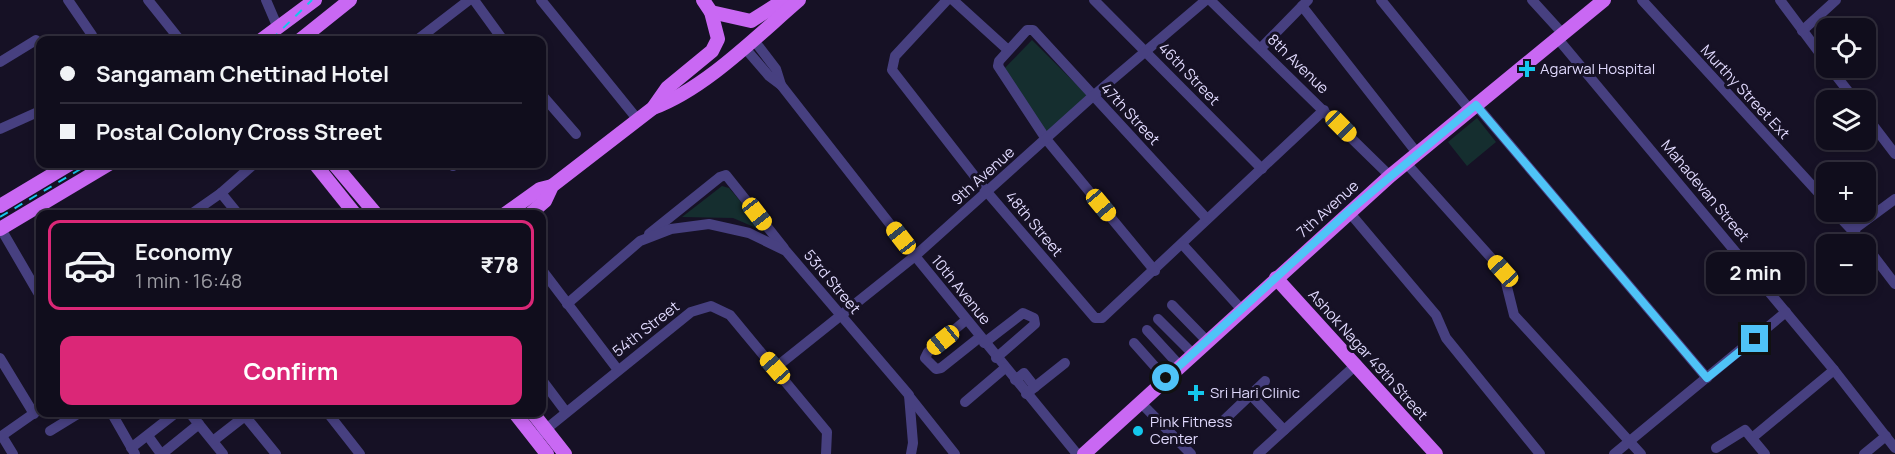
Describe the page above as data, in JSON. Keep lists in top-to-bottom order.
{
  "streets": {
    "main road": ["7th Avenue", "Ashok Nagar 49th Street"],
    "street": [
      "8th Avenue",
      "46th Street",
      "Murthy Street Ext",
      "47th Street",
      "9th Avenue",
      "Mahadevan Street",
      "48th Street",
      "53rd Street",
      "10th Avenue",
      "54th Street"
    ]
  },
  "crossings": [
    ["8th Avenue", "9th Avenue"],
    ["8th Avenue", "7th Avenue"],
    ["46th Street", "9th Avenue"],
    ["47th Street", "9th Avenue"],
    ["9th Avenue", "48th Street"],
    ["9th Avenue", "53rd Street"],
    ["9th Avenue", "10th Avenue"],
    ["9th Avenue", "54th Street"],
    ["Mahadevan Street", "7th Avenue"],
    ["7th Avenue", "Ashok Nagar 49th Street"]
  ],
  "places": {
    "health": ["Agarwal Hospital", "Sri Hari Clinic"],
    "other": ["Pink Fitness Center"]
  },
  "page": {
    "map_buttons": ["+", "−"],
    "banner": ["Sangamam Chettinad Hotel", "Postal Colony Cross Street"],
    "list": [
      {
        "name": "Economy",
        "note": "1 min · 16:48",
        "value": "₹78"
      }
    ],
    "bubble": "2 min",
    "buttons": "Confirm"
  }
}
